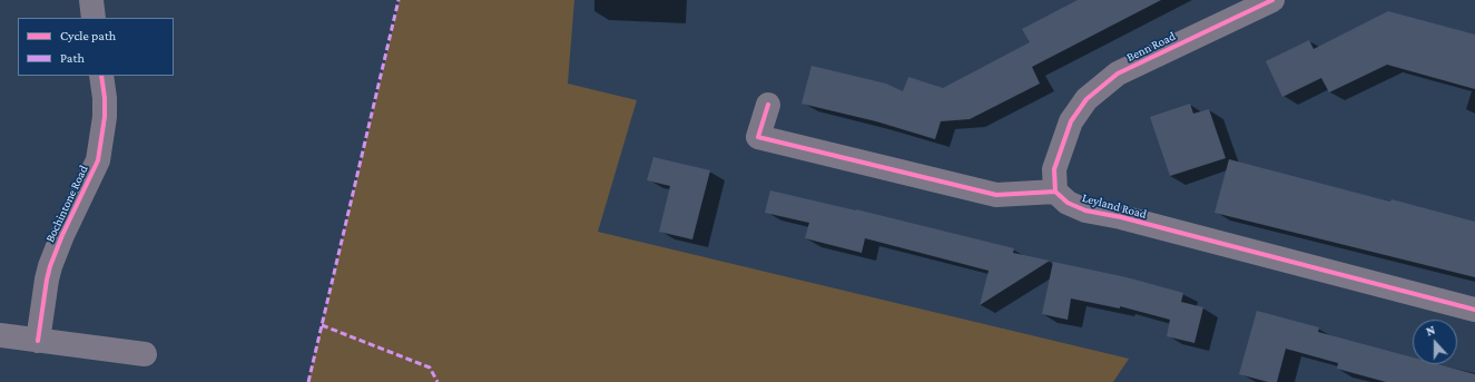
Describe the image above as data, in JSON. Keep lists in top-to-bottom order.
{
  "streets": {
    "street": ["Benn Road", "Bochintone Road", "Leyland Road"]
  },
  "crossings": [
    ["Benn Road", "Leyland Road"]
  ],
  "legend": ["Cycle path", "Path"],
  "north": "top"
}
